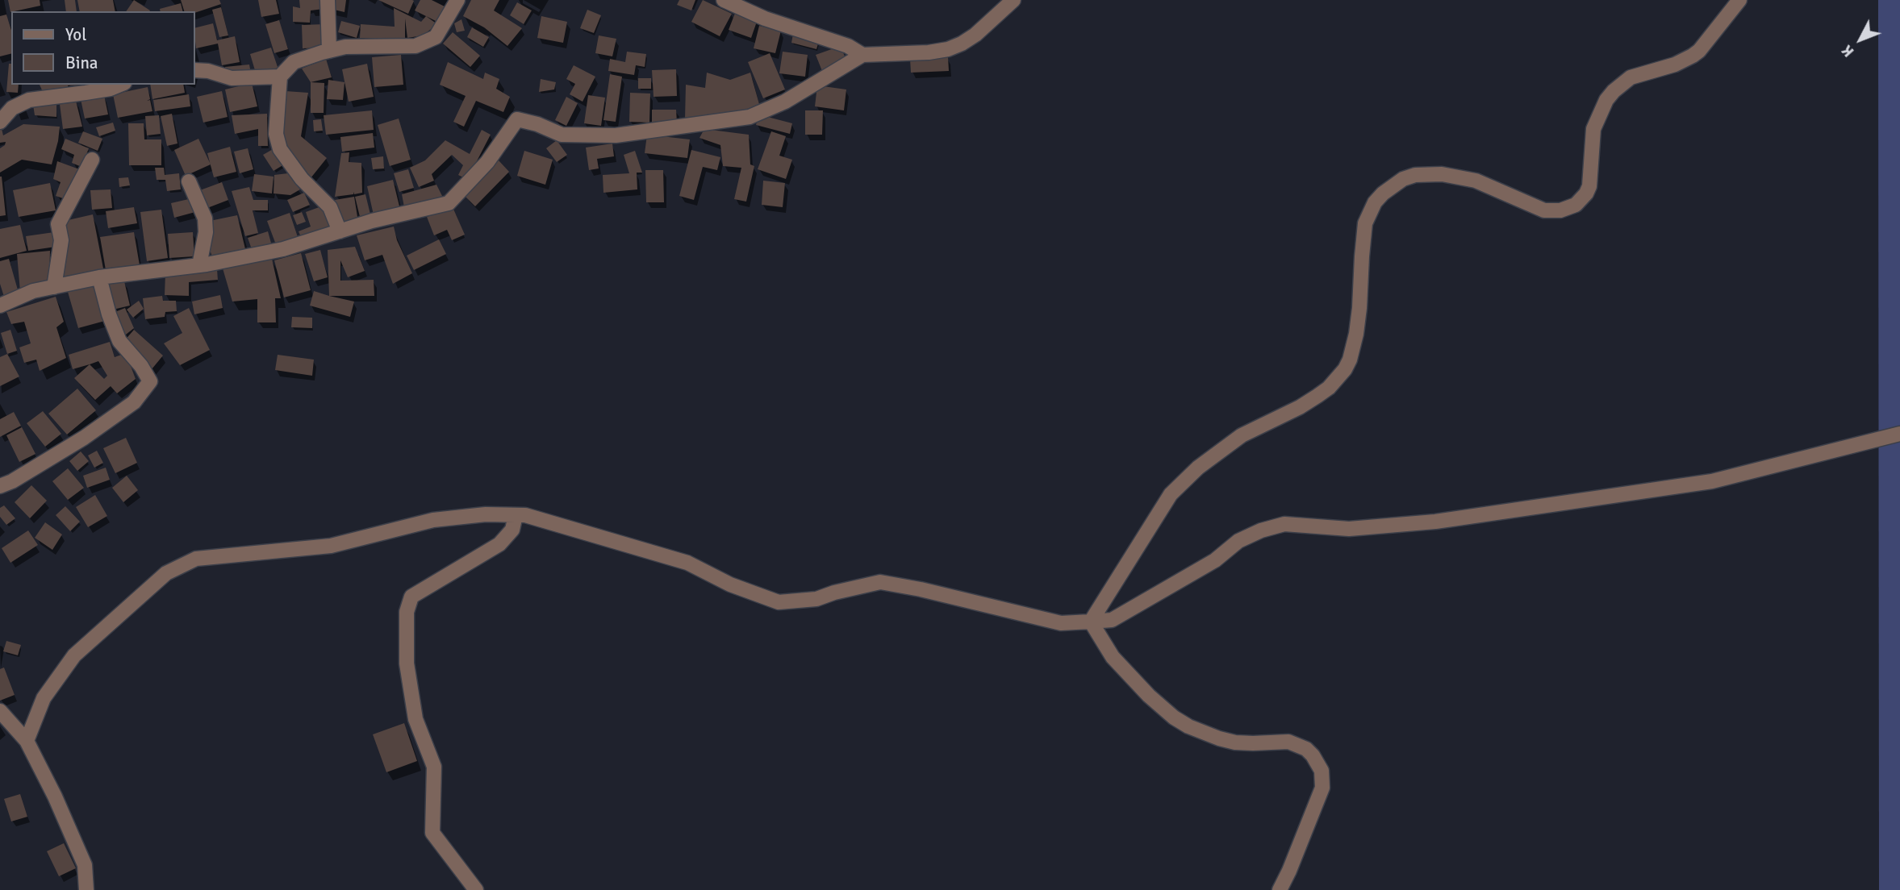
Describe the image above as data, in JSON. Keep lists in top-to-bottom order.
{
  "legend": ["Yol", "Bina"],
  "north": "bottom left"
}
